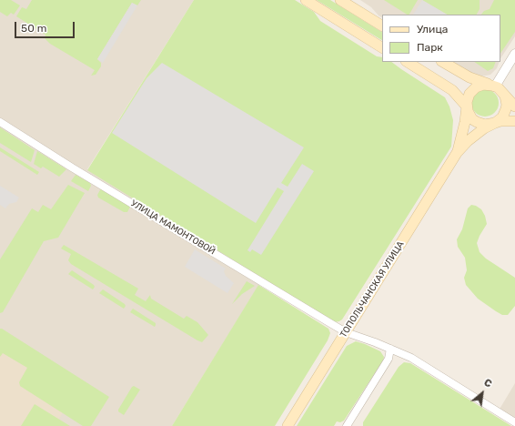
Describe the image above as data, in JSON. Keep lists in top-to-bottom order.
{
  "streets": {
    "main road": ["ТОПОЛЬЧАНСКАЯ УЛИЦА"],
    "street": ["УЛИЦА МАМОНТОВОЙ"]
  },
  "crossings": [
    ["УЛИЦА МАМОНТОВОЙ", "ТОПОЛЬЧАНСКАЯ УЛИЦА"]
  ],
  "legend": ["Улица", "Парк"],
  "scale_bar": "50 m",
  "north": "top right"
}
